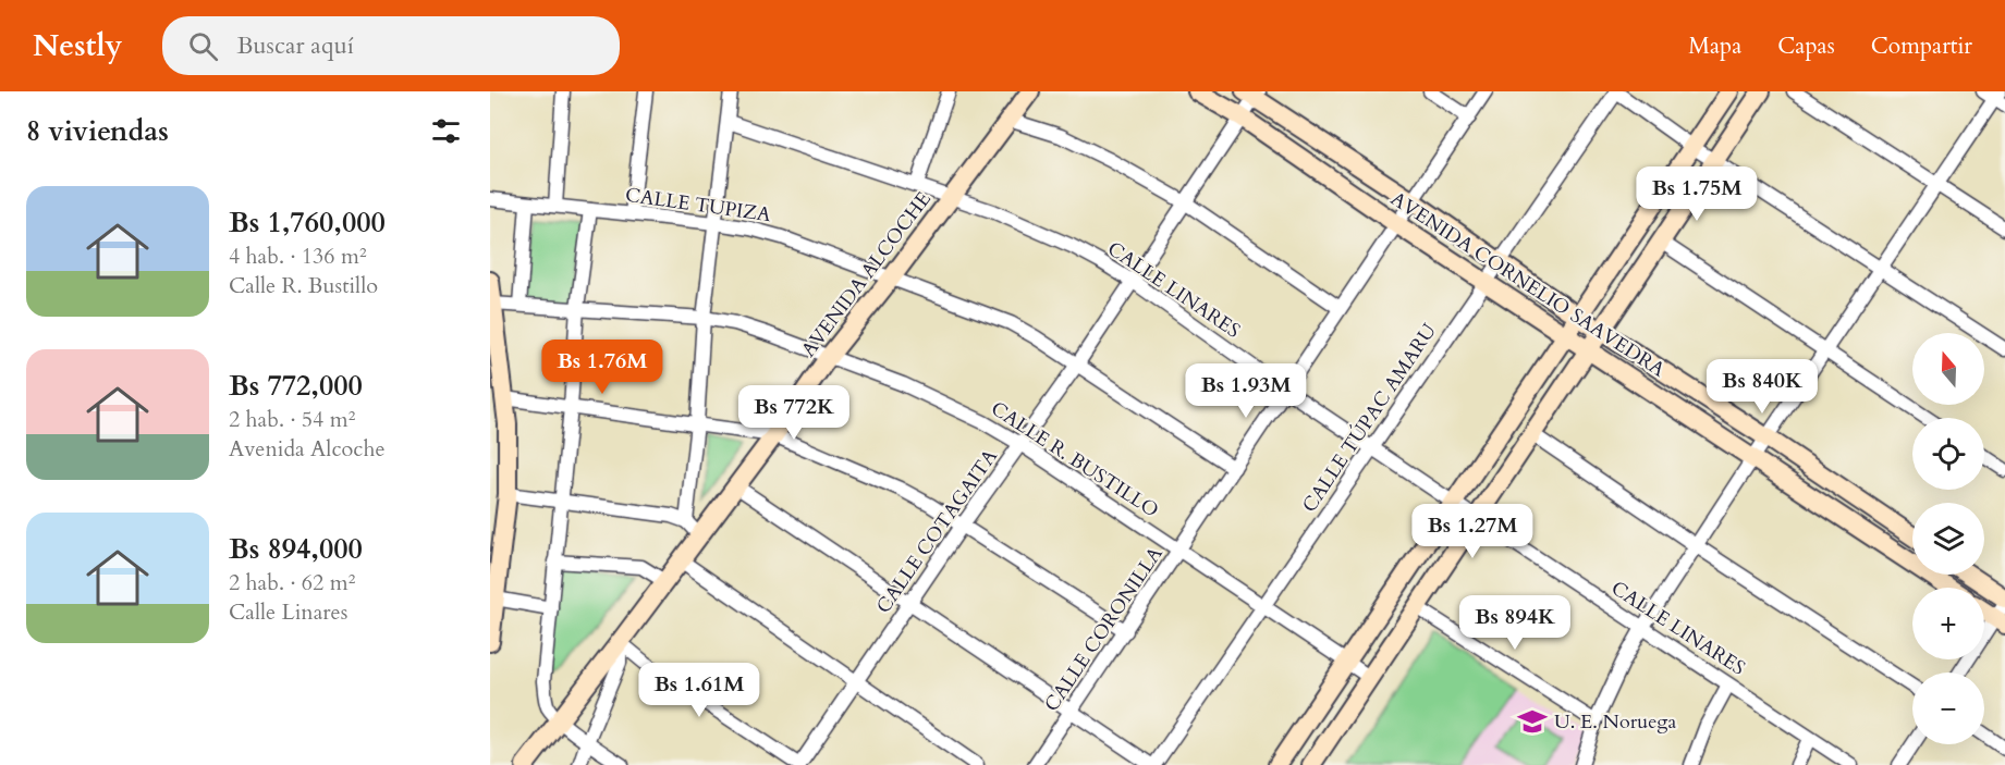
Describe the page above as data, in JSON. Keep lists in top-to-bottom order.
{
  "streets": {
    "street": [
      "CALLE TUPIZA",
      "AVENIDA ALCOCHE",
      "AVENIDA CORNELIO SAAVEDRA",
      "CALLE LINARES",
      "CALLE TÚPAC AMARU",
      "CALLE R. BUSTILLO",
      "CALLE COTAGAITA",
      "CALLE CORONILLA"
    ]
  },
  "crossings": [
    ["CALLE TUPIZA", "AVENIDA ALCOCHE"],
    ["CALLE TUPIZA", "CALLE COTAGAITA"],
    ["CALLE TUPIZA", "CALLE CORONILLA"],
    ["AVENIDA ALCOCHE", "CALLE LINARES"],
    ["AVENIDA ALCOCHE", "CALLE R. BUSTILLO"],
    ["AVENIDA CORNELIO SAAVEDRA", "CALLE TÚPAC AMARU"],
    ["AVENIDA CORNELIO SAAVEDRA", "CALLE COTAGAITA"],
    ["AVENIDA CORNELIO SAAVEDRA", "CALLE CORONILLA"],
    ["CALLE LINARES", "CALLE TÚPAC AMARU"],
    ["CALLE LINARES", "CALLE COTAGAITA"],
    ["CALLE LINARES", "CALLE CORONILLA"],
    ["CALLE TÚPAC AMARU", "CALLE R. BUSTILLO"],
    ["CALLE R. BUSTILLO", "CALLE COTAGAITA"],
    ["CALLE R. BUSTILLO", "CALLE CORONILLA"]
  ],
  "places": {
    "school or university": ["U. E. Noruega"]
  },
  "north": "top",
  "page": {
    "header": "Nestly",
    "search": "Buscar aquí",
    "nav": ["Mapa", "Capas", "Compartir"],
    "heading": "8 viviendas",
    "price": [
      "Bs 1.75M",
      "Bs 1.76M",
      "Bs 840K",
      "Bs 1.93M",
      "Bs 772K",
      "Bs 1.27M",
      "Bs 894K",
      "Bs 1.61M"
    ],
    "list": [
      {
        "name": "Bs 1,760,000",
        "note": "4 hab. · 136 m² · Calle R. Bustillo"
      },
      {
        "name": "Bs 772,000",
        "note": "2 hab. · 54 m² · Avenida Alcoche"
      },
      {
        "name": "Bs 894,000",
        "note": "2 hab. · 62 m² · Calle Linares"
      }
    ],
    "map_buttons": ["+", "−"]
  }
}
